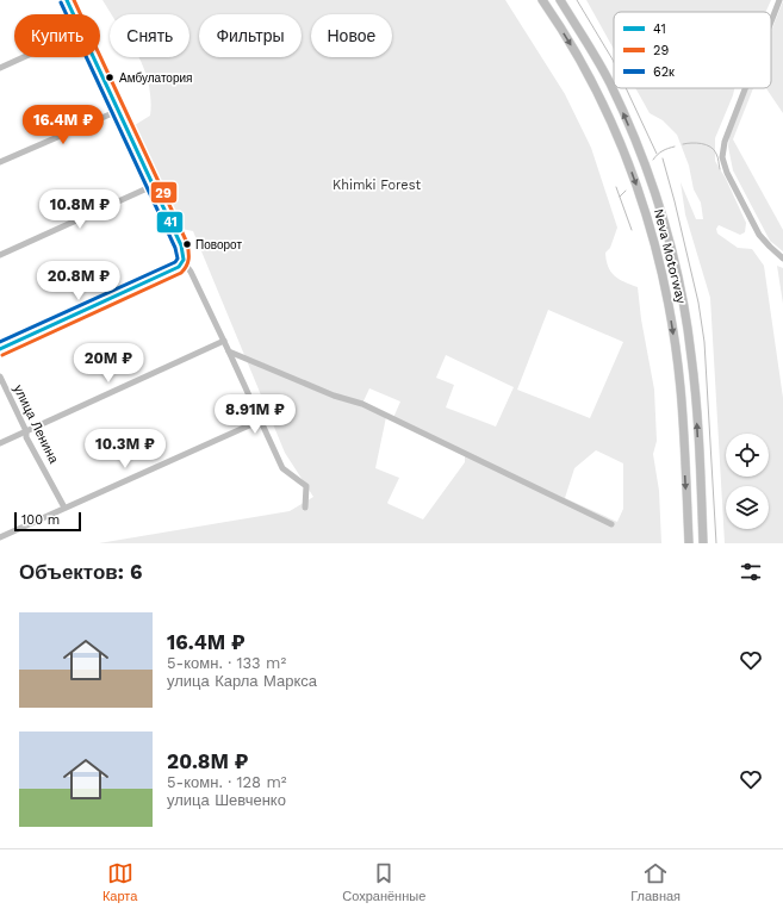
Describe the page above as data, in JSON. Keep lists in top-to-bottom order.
{
  "streets": {
    "highway": ["Neva Motorway"],
    "street": ["улица Ленина"]
  },
  "parks": ["Khimki Forest"],
  "places": ["Амбулатория", "Поворот"],
  "lines": ["transit line 41", "transit line 29", "transit line 62к"],
  "legend": ["41", "29", "62к"],
  "scale_bar": "100 m",
  "page": {
    "chip": [
      "Купить",
      "Снять",
      "Фильтры",
      "Новое"
    ],
    "price": [
      "16.4M ₽",
      "10.8M ₽",
      "20.8M ₽",
      "20M ₽",
      "8.91M ₽",
      "10.3M ₽"
    ],
    "scale": "100 m",
    "heading": "Объектов: 6",
    "list": [
      {
        "name": "16.4M ₽",
        "note": "5-комн. · 133 m² · улица Карла Маркса"
      },
      {
        "name": "20.8M ₽",
        "note": "5-комн. · 128 m² · улица Шевченко"
      }
    ],
    "tabs": ["Карта", "Сохранённые", "Главная"]
  }
}
